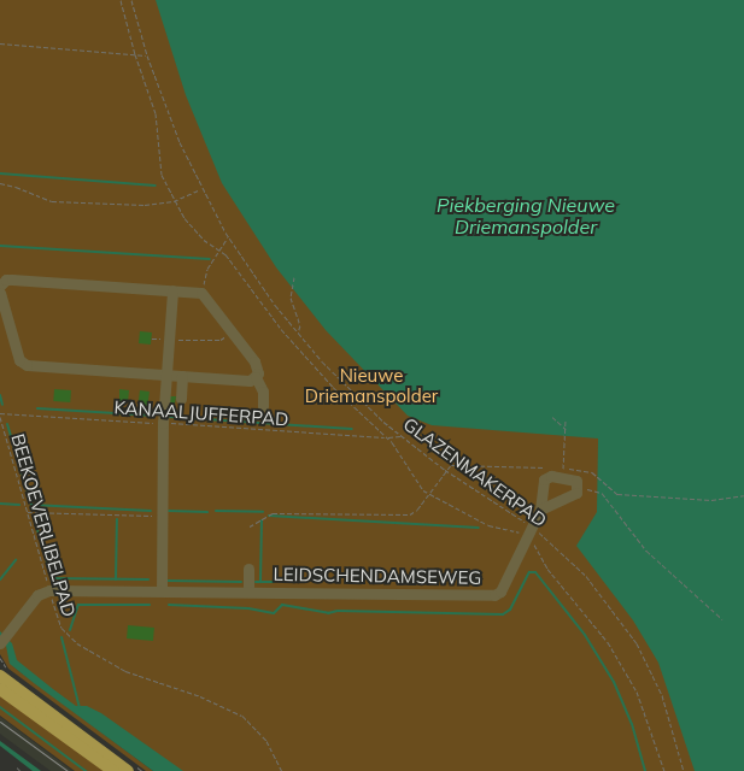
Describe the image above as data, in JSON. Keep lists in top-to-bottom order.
{
  "streets": {
    "street": ["LEIDSCHENDAMSEWEG"],
    "path": ["KANAALJUFFERPAD", "GLAZENMAKERPAD", "BEEKOEVERLIBELPAD"]
  },
  "crossings": [
    ["KANAALJUFFERPAD", "GLAZENMAKERPAD"],
    ["GLAZENMAKERPAD", "LEIDSCHENDAMSEWEG"],
    ["BEEKOEVERLIBELPAD", "LEIDSCHENDAMSEWEG"]
  ],
  "water": ["Piekberging Nieuwe Driemanspolder"],
  "parks": ["Nieuwe Driemanspolder"]
}
